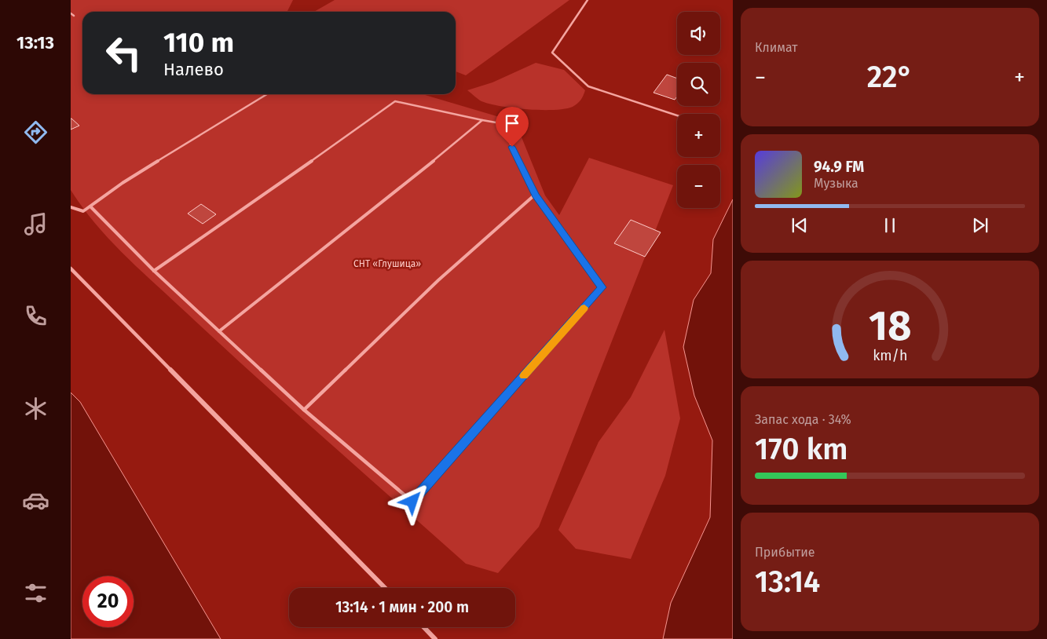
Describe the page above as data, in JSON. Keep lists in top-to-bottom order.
{
  "parks": ["СНТ «Глушица»"],
  "page": {
    "tabs": "13:13",
    "tile": [
      "Климат",
      ["Запас хода · 34%", "170 km"],
      ["Прибытие", "13:14"]
    ],
    "map_buttons": ["+", "−"],
    "turn": ["110 m", "Налево"],
    "heat": ["−", "22°", "+"],
    "song": ["94.9 FM", "Музыка"],
    "limit": "20",
    "trip": "13:14 · 1 мин · 200 m",
    "gauge": ["18", "km/h"]
  }
}
